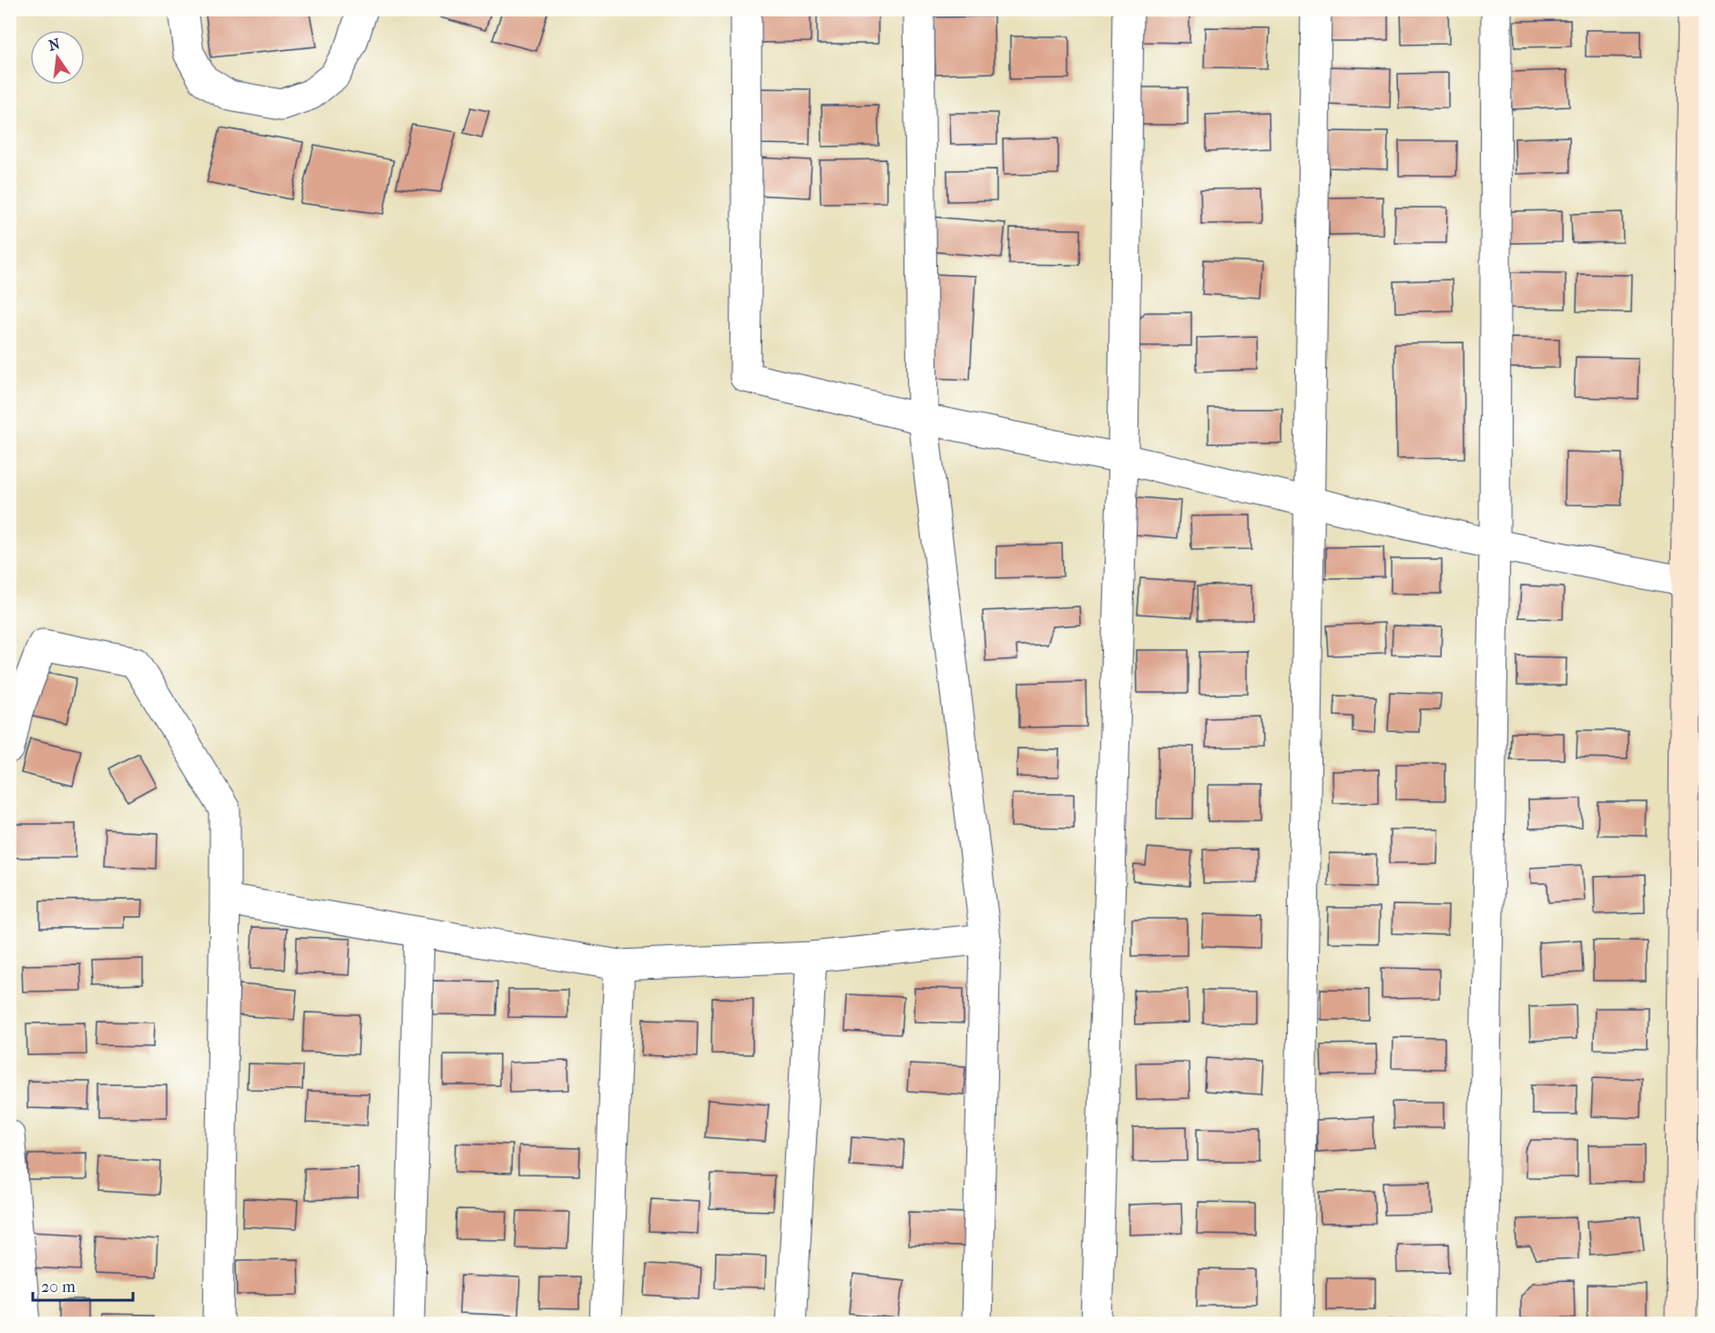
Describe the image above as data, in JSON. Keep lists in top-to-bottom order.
{
  "scale_bar": "20 m",
  "north": "top"
}
